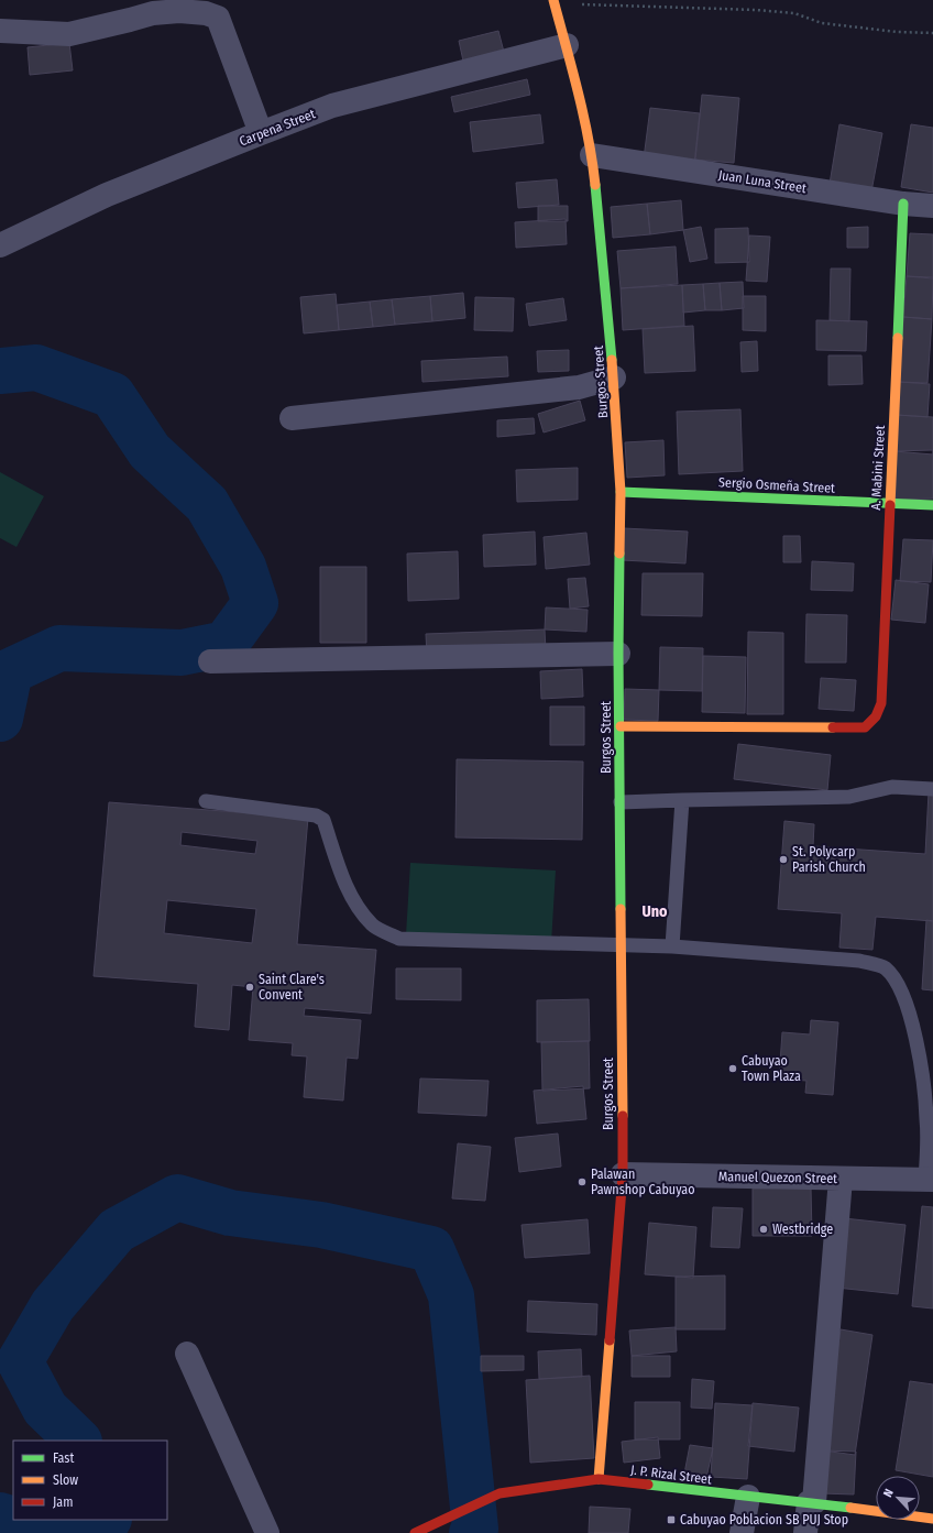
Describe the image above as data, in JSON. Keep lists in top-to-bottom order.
{
  "streets": {
    "street": [
      "Carpena Street",
      "Juan Luna Street",
      "Burgos Street",
      "A. Mabini Street",
      "Sergio Osmeña Street",
      "Manuel Quezon Street",
      "J. P. Rizal Street"
    ]
  },
  "crossings": [
    ["Carpena Street", "Burgos Street"],
    ["Juan Luna Street", "Burgos Street"],
    ["Juan Luna Street", "A. Mabini Street"],
    ["Burgos Street", "A. Mabini Street"],
    ["Burgos Street", "Sergio Osmeña Street"],
    ["Burgos Street", "Manuel Quezon Street"],
    ["Burgos Street", "J. P. Rizal Street"],
    ["A. Mabini Street", "Sergio Osmeña Street"]
  ],
  "districts": ["Uno"],
  "places": {
    "other": [
      "St. Polycarp Parish Church",
      "Saint Clare's Convent",
      "Cabuyao Town Plaza",
      "Palawan Pawnshop Cabuyao",
      "Westbridge"
    ],
    "transit": ["Cabuyao Poblacion SB PUJ Stop"]
  },
  "legend": ["Fast", "Slow", "Jam"],
  "north": "top left"
}
